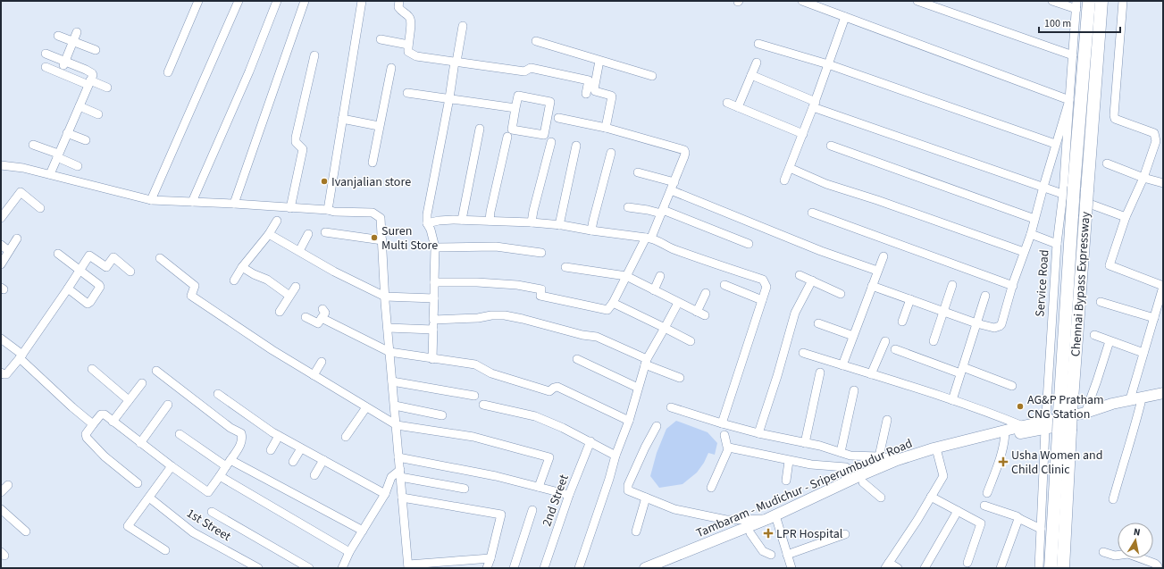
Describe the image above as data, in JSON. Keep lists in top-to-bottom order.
{
  "streets": {
    "highway": ["Chennai Bypass Expressway"],
    "main road": ["Tambaram - Mudichur - Sriperumbudur Road"],
    "street": ["Service Road", "2nd Street", "1st Street"]
  },
  "crossings": [
    ["Service Road", "Tambaram - Mudichur - Sriperumbudur Road"]
  ],
  "places": {
    "other": ["Ivanjalian store", "Suren Multi Store", "AG&P Pratham CNG Station"],
    "health": ["Usha Women and Child Clinic", "LPR Hospital"]
  },
  "scale_bar": "100 m",
  "north": "top"
}
